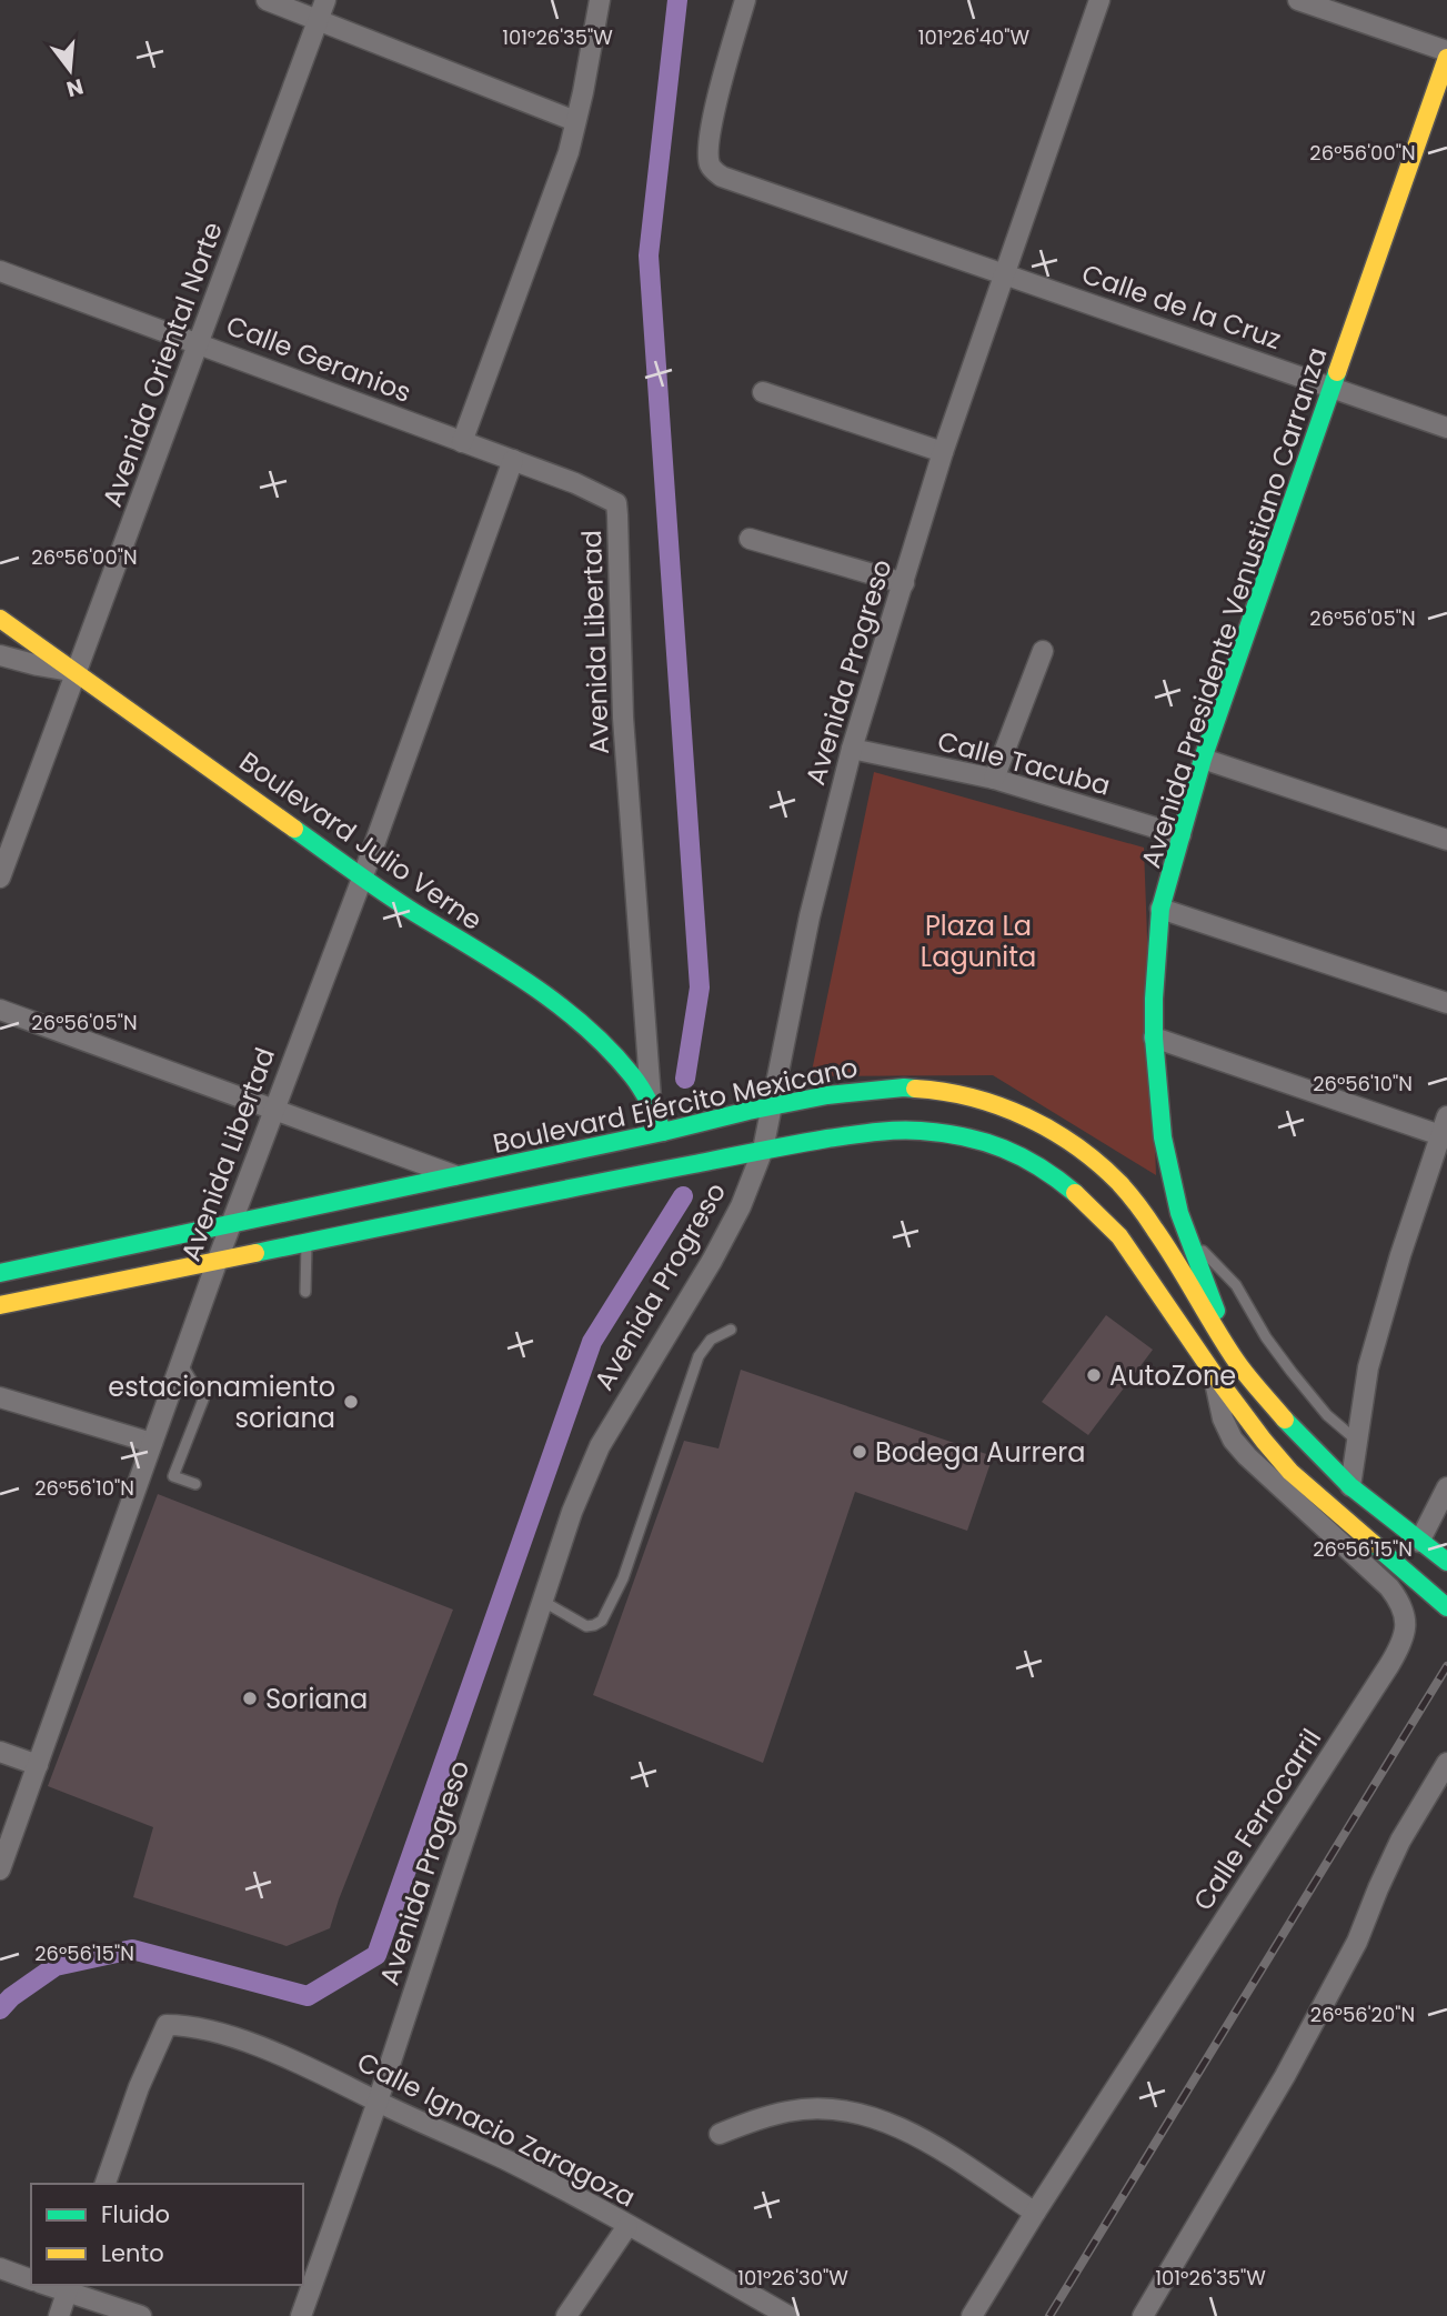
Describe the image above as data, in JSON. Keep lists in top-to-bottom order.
{
  "streets": {
    "main road": ["Avenida Presidente Venustiano Carranza", "Boulevard Julio Verne", "Boulevard Ejército Mexicano"],
    "street": [
      "Calle de la Cruz",
      "Calle Geranios",
      "Avenida Oriental Norte",
      "Avenida Libertad",
      "Avenida Progreso",
      "Calle Tacuba",
      "Calle Ferrocarril",
      "Calle Ignacio Zaragoza"
    ]
  },
  "crossings": [
    ["Calle de la Cruz", "Avenida Presidente Venustiano Carranza"],
    ["Calle de la Cruz", "Avenida Progreso"],
    ["Calle Geranios", "Avenida Oriental Norte"],
    ["Calle Geranios", "Avenida Libertad"],
    ["Avenida Oriental Norte", "Boulevard Julio Verne"],
    ["Avenida Presidente Venustiano Carranza", "Calle Tacuba"],
    ["Avenida Presidente Venustiano Carranza", "Boulevard Ejército Mexicano"],
    ["Avenida Libertad", "Boulevard Julio Verne"],
    ["Avenida Libertad", "Boulevard Ejército Mexicano"],
    ["Avenida Progreso", "Calle Tacuba"],
    ["Avenida Progreso", "Boulevard Ejército Mexicano"],
    ["Avenida Progreso", "Calle Ignacio Zaragoza"],
    ["Boulevard Julio Verne", "Boulevard Ejército Mexicano"]
  ],
  "parks": ["Plaza La Lagunita"],
  "places": [
    "AutoZone",
    "estacionamiento soriana",
    "Bodega Aurrera",
    "Soriana"
  ],
  "legend": ["Fluido", "Lento"],
  "north": "bottom",
  "coordinates": [
    "101°26'35\"W",
    "101°26'40\"W",
    "26°56'00\"N",
    "26°56'05\"N",
    "26°56'10\"N",
    "26°56'15\"N",
    "26°56'20\"N",
    "101°26'30\"W"
  ]
}
